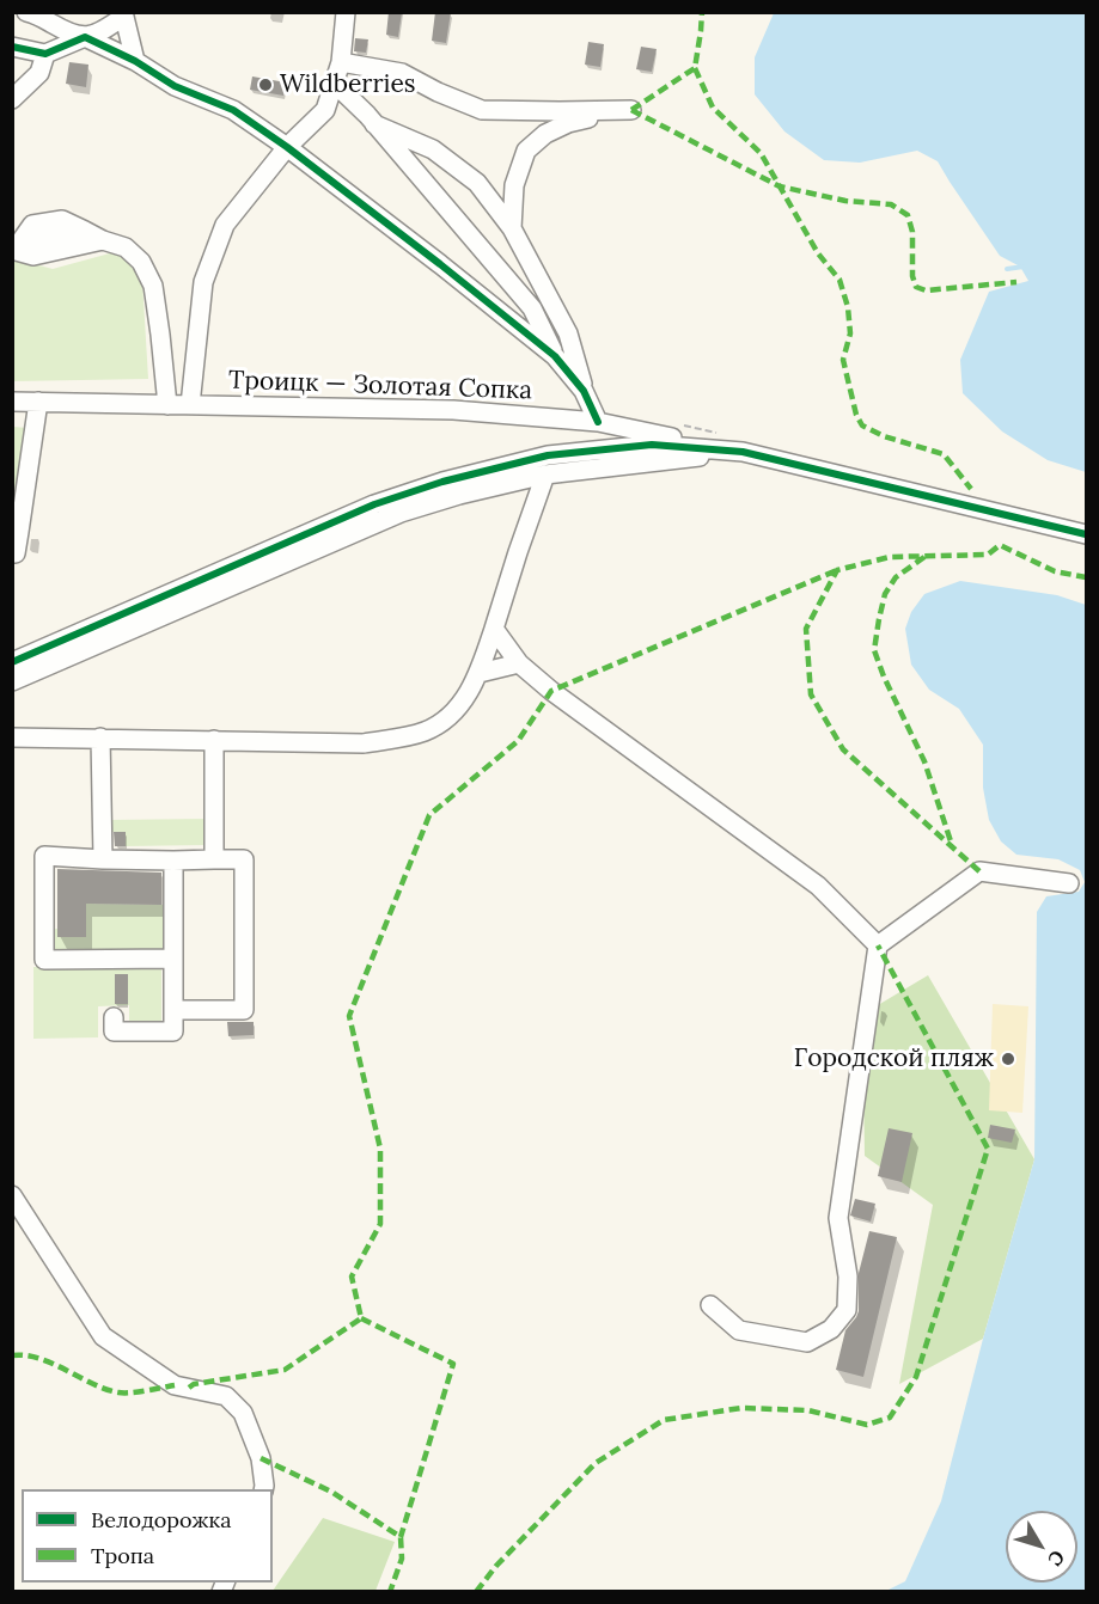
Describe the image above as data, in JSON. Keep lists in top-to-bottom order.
{
  "streets": {
    "street": ["Троицк — Золотая Сопка"]
  },
  "places": ["Wildberries", "Городской пляж"],
  "legend": ["Велодорожка", "Тропа"],
  "north": "bottom right"
}
